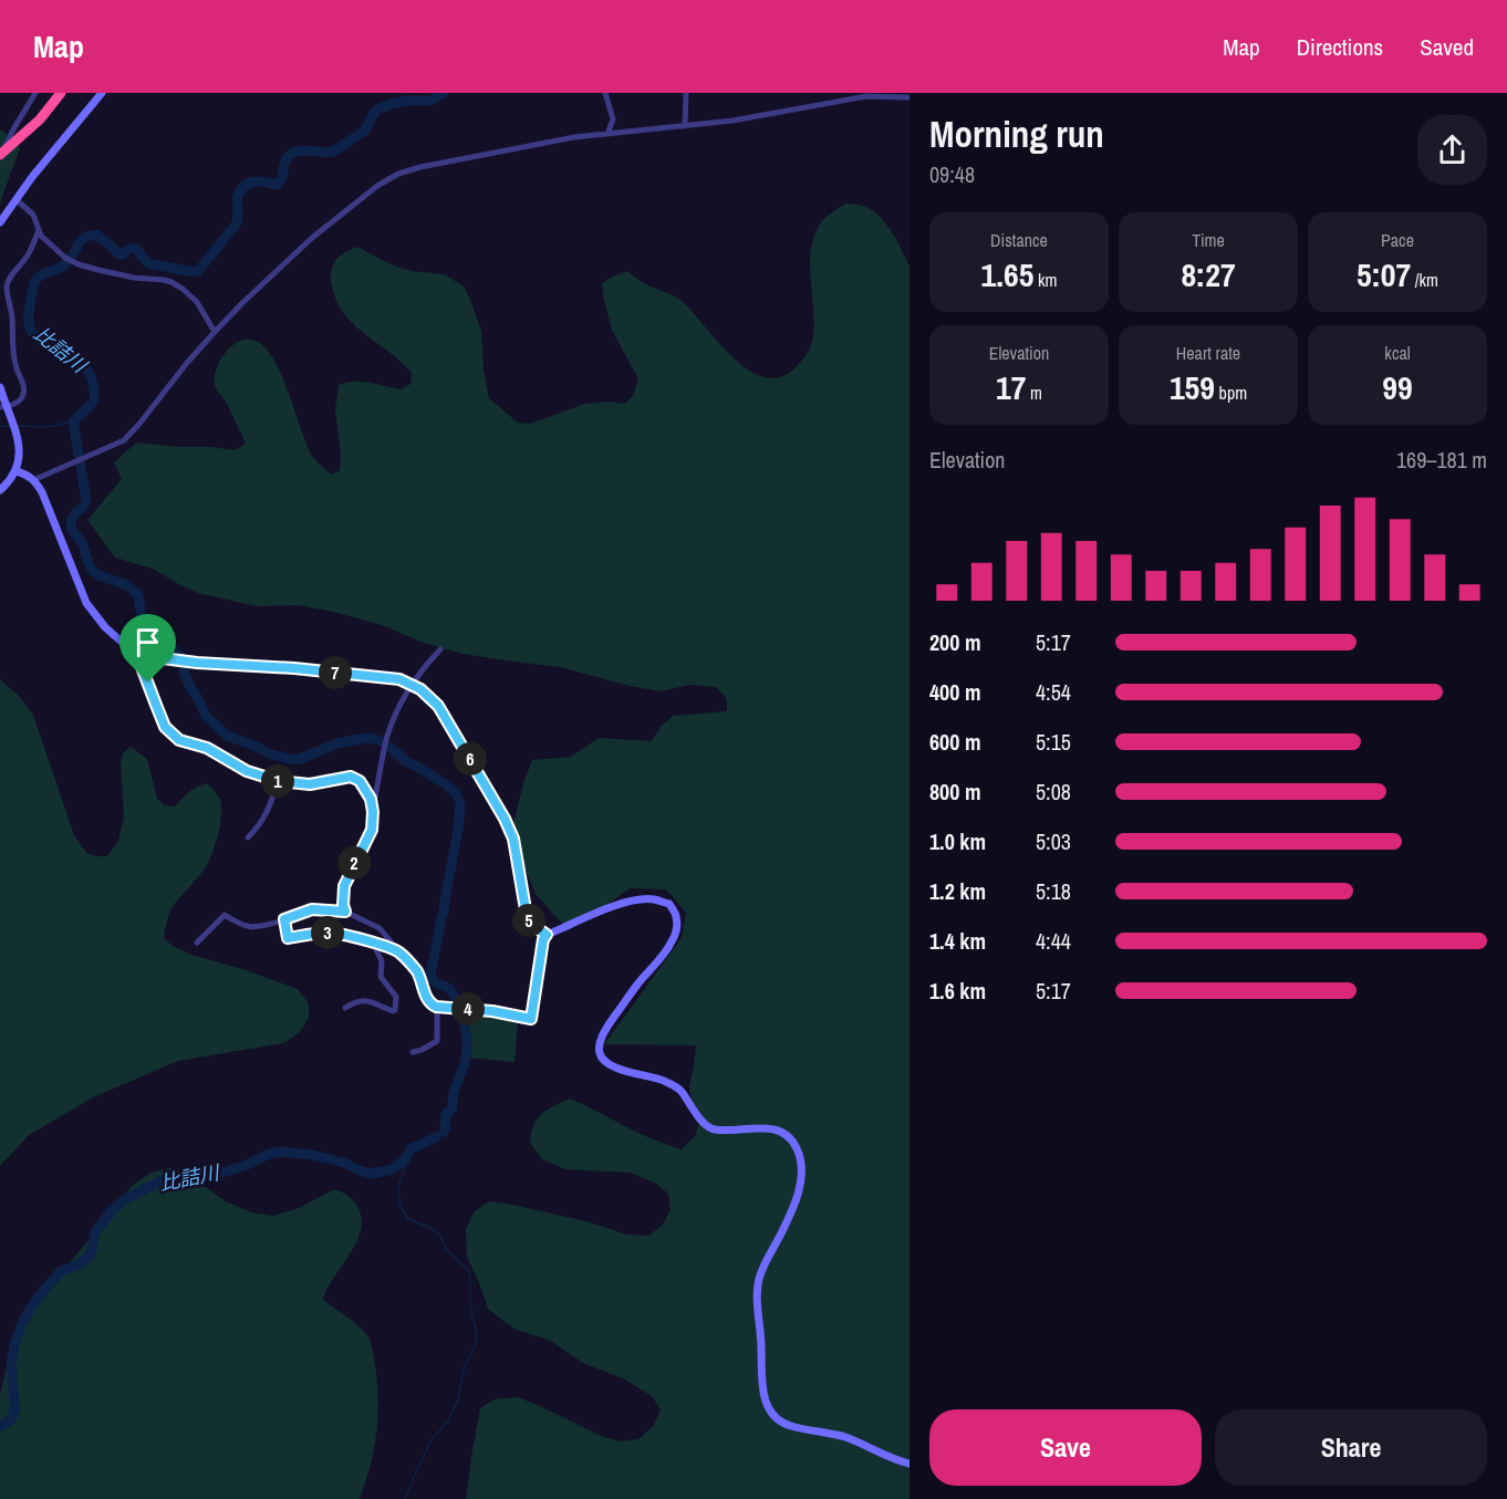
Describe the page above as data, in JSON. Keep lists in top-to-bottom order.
{
  "water": ["比詰川"],
  "page": {
    "header": "Map",
    "nav": ["Map", "Directions", "Saved"],
    "heading": ["Morning run", "09:48"],
    "stats": [
      ["Distance", "1.65 km"],
      ["Time", "8:27"],
      ["Pace", "5:07 /km"],
      ["Elevation", "17 m"],
      ["Heart rate", "159 bpm"],
      ["kcal", "99"]
    ],
    "chart": ["Elevation", "169–181 m"],
    "list": [
      {
        "name": "200 m",
        "note": "5:17"
      },
      {
        "name": "400 m",
        "note": "4:54"
      },
      {
        "name": "600 m",
        "note": "5:15"
      },
      {
        "name": "800 m",
        "note": "5:08"
      },
      {
        "name": "1.0 km",
        "note": "5:03"
      },
      {
        "name": "1.2 km",
        "note": "5:18"
      },
      {
        "name": "1.4 km",
        "note": "4:44"
      },
      {
        "name": "1.6 km",
        "note": "5:17"
      }
    ],
    "pins": [
      "7",
      "6",
      "1",
      "2",
      "5",
      "3",
      "4"
    ],
    "buttons": ["Save", "Share"]
  }
}
